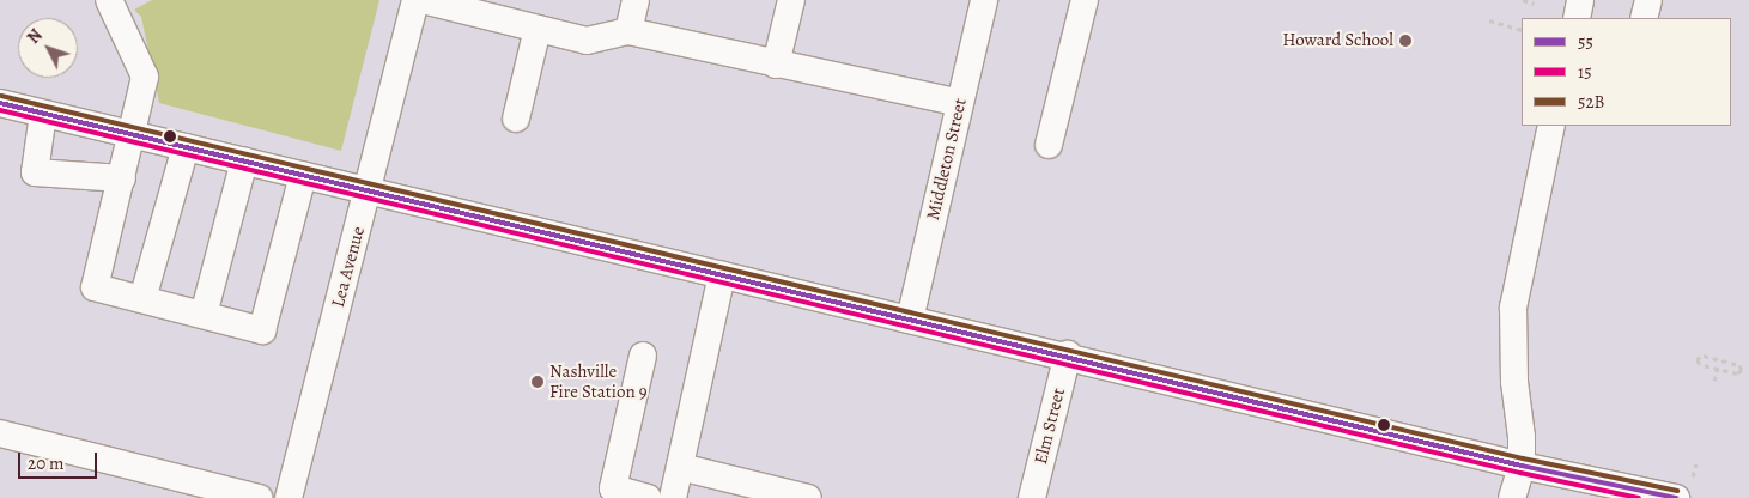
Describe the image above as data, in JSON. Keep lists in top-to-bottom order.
{
  "streets": {
    "street": ["Middleton Street", "Lea Avenue", "Elm Street"]
  },
  "places": ["Howard School", "Nashville Fire Station 9"],
  "lines": ["transit line 52B", "transit line 55", "transit line 15"],
  "legend": ["55", "15", "52B"],
  "scale_bar": "20 m",
  "north": "top left"
}
